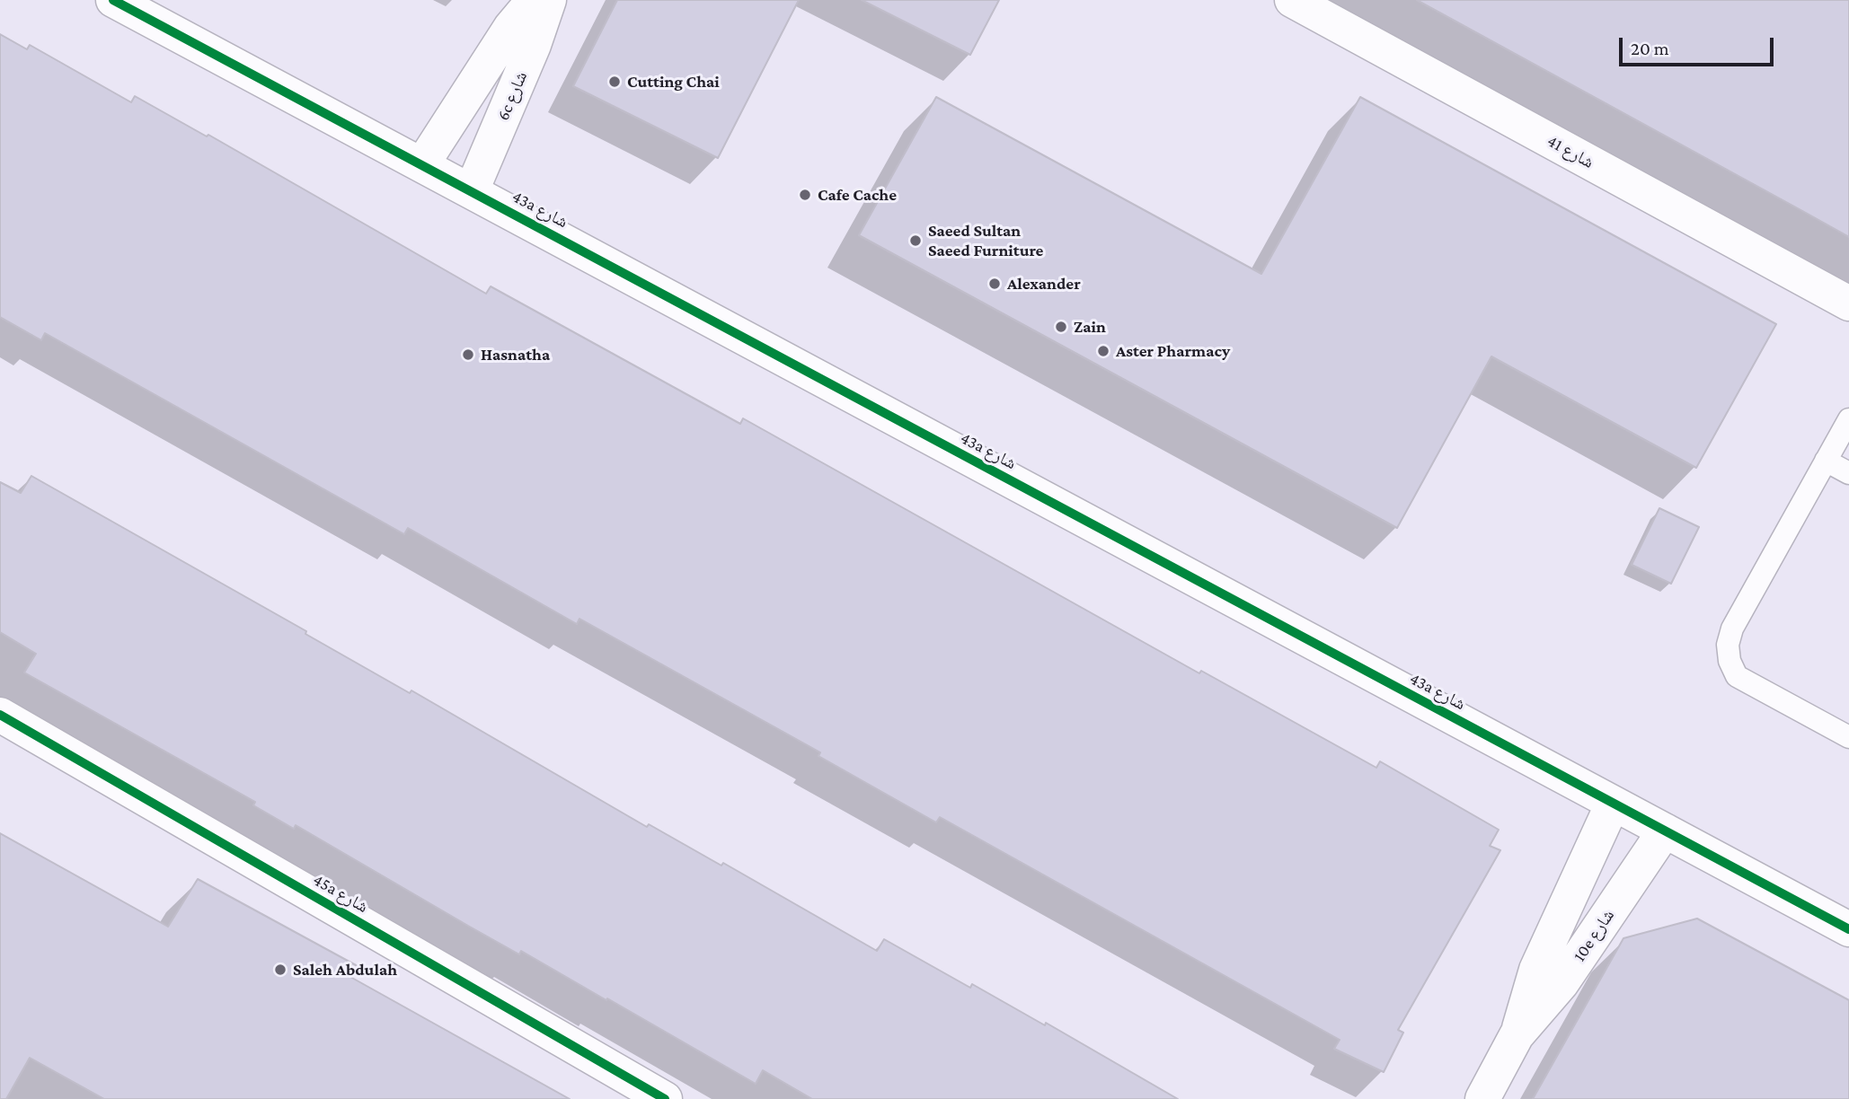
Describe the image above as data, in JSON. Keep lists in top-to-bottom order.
{
  "streets": {
    "street": [
      "6c شارع",
      "شارع 41",
      "43a شارع",
      "45a شارع",
      "10e شارع"
    ]
  },
  "crossings": [
    ["6c شارع", "43a شارع"],
    ["43a شارع", "10e شارع"]
  ],
  "places": [
    "Cutting Chai",
    "Cafe Cache",
    "Saeed Sultan Saeed Furniture",
    "Alexander",
    "Zain",
    "Aster Pharmacy",
    "Hasnatha",
    "Saleh Abdulah"
  ],
  "scale_bar": "20 m"
}
